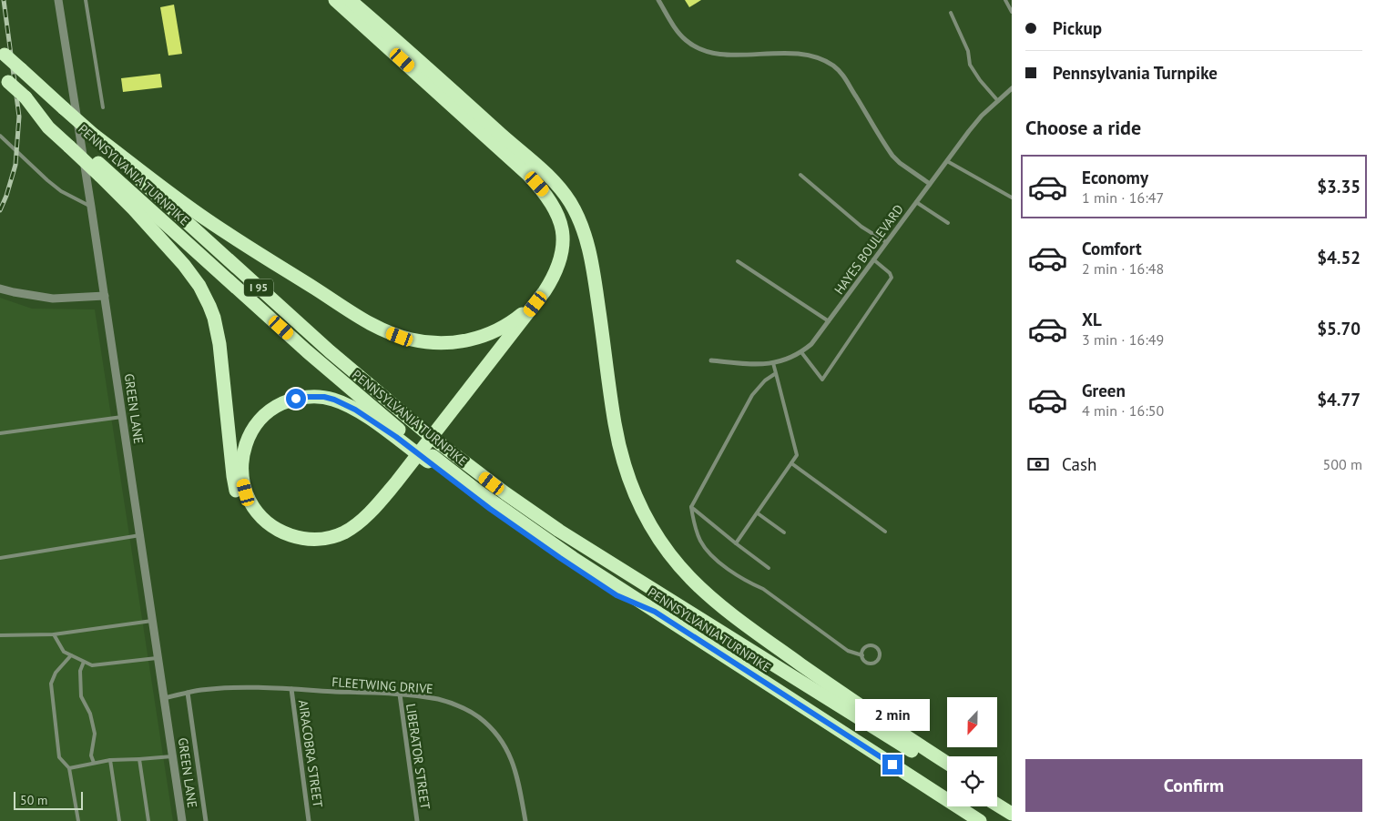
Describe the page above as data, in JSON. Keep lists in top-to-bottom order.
{
  "streets": {
    "highway": ["PENNSYLVANIA TURNPIKE", "I 95"],
    "street": [
      "HAYES BOULEVARD",
      "GREEN LANE",
      "FLEETWING DRIVE",
      "AIRACOBRA STREET",
      "LIBERATOR STREET"
    ]
  },
  "crossings": [
    ["GREEN LANE", "FLEETWING DRIVE"],
    ["FLEETWING DRIVE", "AIRACOBRA STREET"],
    ["FLEETWING DRIVE", "LIBERATOR STREET"]
  ],
  "scale_bar": "50 m",
  "north": "bottom",
  "page": {
    "banner": ["Pickup", "Pennsylvania Turnpike"],
    "heading": "Choose a ride",
    "list": [
      {
        "name": "Economy",
        "note": "1 min · 16:47",
        "value": "$3.35"
      },
      {
        "name": "Comfort",
        "note": "2 min · 16:48",
        "value": "$4.52"
      },
      {
        "name": "XL",
        "note": "3 min · 16:49",
        "value": "$5.70"
      },
      {
        "name": "Green",
        "note": "4 min · 16:50",
        "value": "$4.77"
      }
    ],
    "pay": ["Cash", "500 m"],
    "bubble": "2 min",
    "buttons": "Confirm",
    "scale": "50 m"
  }
}
